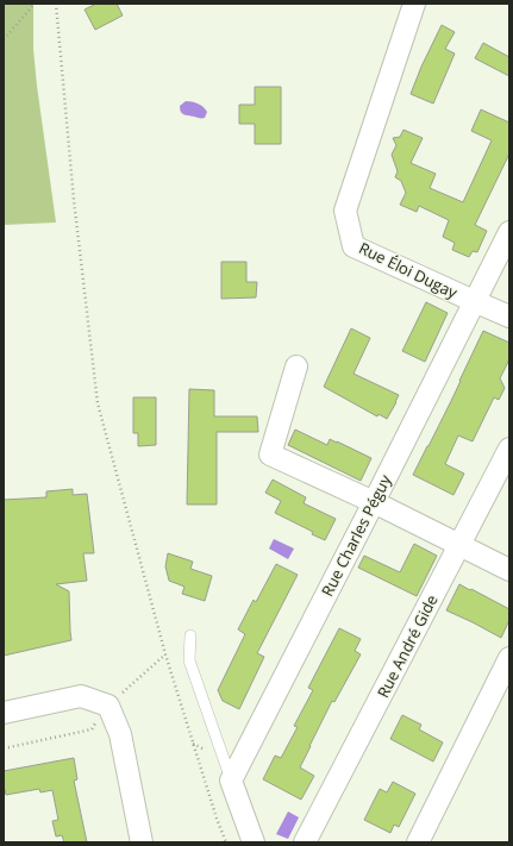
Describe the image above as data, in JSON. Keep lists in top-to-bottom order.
{
  "streets": {
    "street": ["Rue Éloi Dugay", "Rue Charles Péguy", "Rue André Gide"]
  },
  "crossings": [
    ["Rue Éloi Dugay", "Rue Charles Péguy"]
  ]
}
